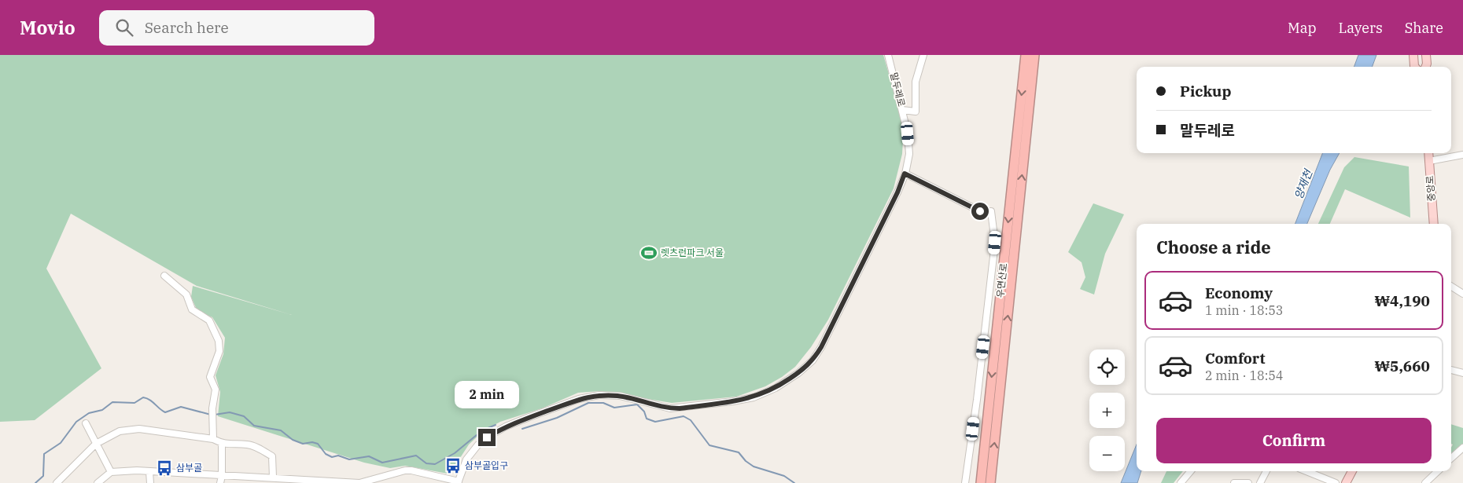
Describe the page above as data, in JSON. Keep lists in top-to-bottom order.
{
  "streets": {
    "highway": ["우면산로"],
    "main road": ["중앙로"],
    "street": ["말두레로"]
  },
  "water": ["양재천"],
  "places": {
    "sports": ["렛츠런파크 서울"],
    "bus stop": ["삼부골입구", "삼부골"]
  },
  "page": {
    "header": "Movio",
    "search": "Search here",
    "nav": ["Map", "Layers", "Share"],
    "banner": ["Pickup", "말두레로"],
    "heading": "Choose a ride",
    "list": [
      {
        "name": "Economy",
        "note": "1 min · 18:53",
        "value": "₩4,190"
      },
      {
        "name": "Comfort",
        "note": "2 min · 18:54",
        "value": "₩5,660"
      }
    ],
    "map_buttons": ["+", "−"],
    "bubble": "2 min",
    "buttons": "Confirm"
  }
}
